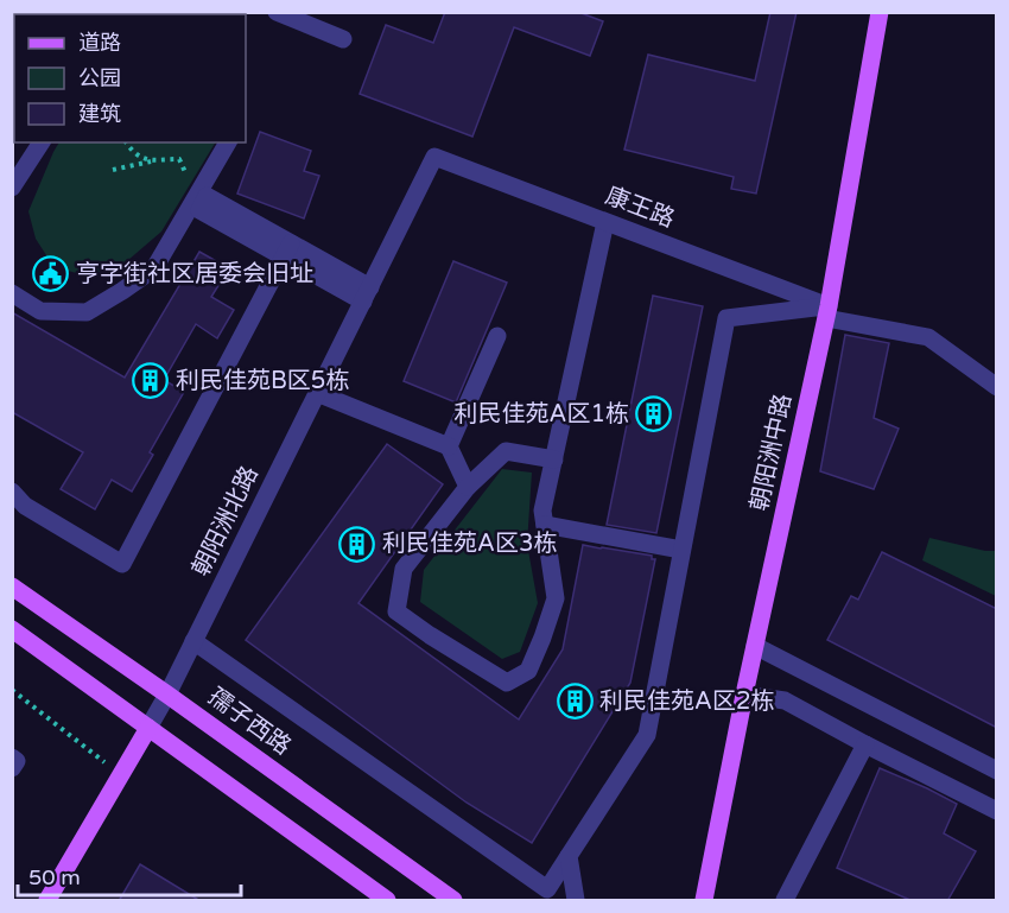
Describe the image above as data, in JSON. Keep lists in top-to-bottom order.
{
  "streets": {
    "main road": ["朝阳洲中路", "朝阳洲北路", "孺子西路"],
    "street": ["康王路"]
  },
  "crossings": [
    ["康王路", "朝阳洲中路"],
    ["康王路", "朝阳洲北路"],
    ["朝阳洲北路", "孺子西路"]
  ],
  "places": {
    "public building": ["亨字街社区居委会旧址"],
    "building": [
      "利民佳苑B区5栋",
      "利民佳苑A区1栋",
      "利民佳苑A区3栋",
      "利民佳苑A区2栋"
    ]
  },
  "legend": ["道路", "公园", "建筑"],
  "scale_bar": "50 m"
}
